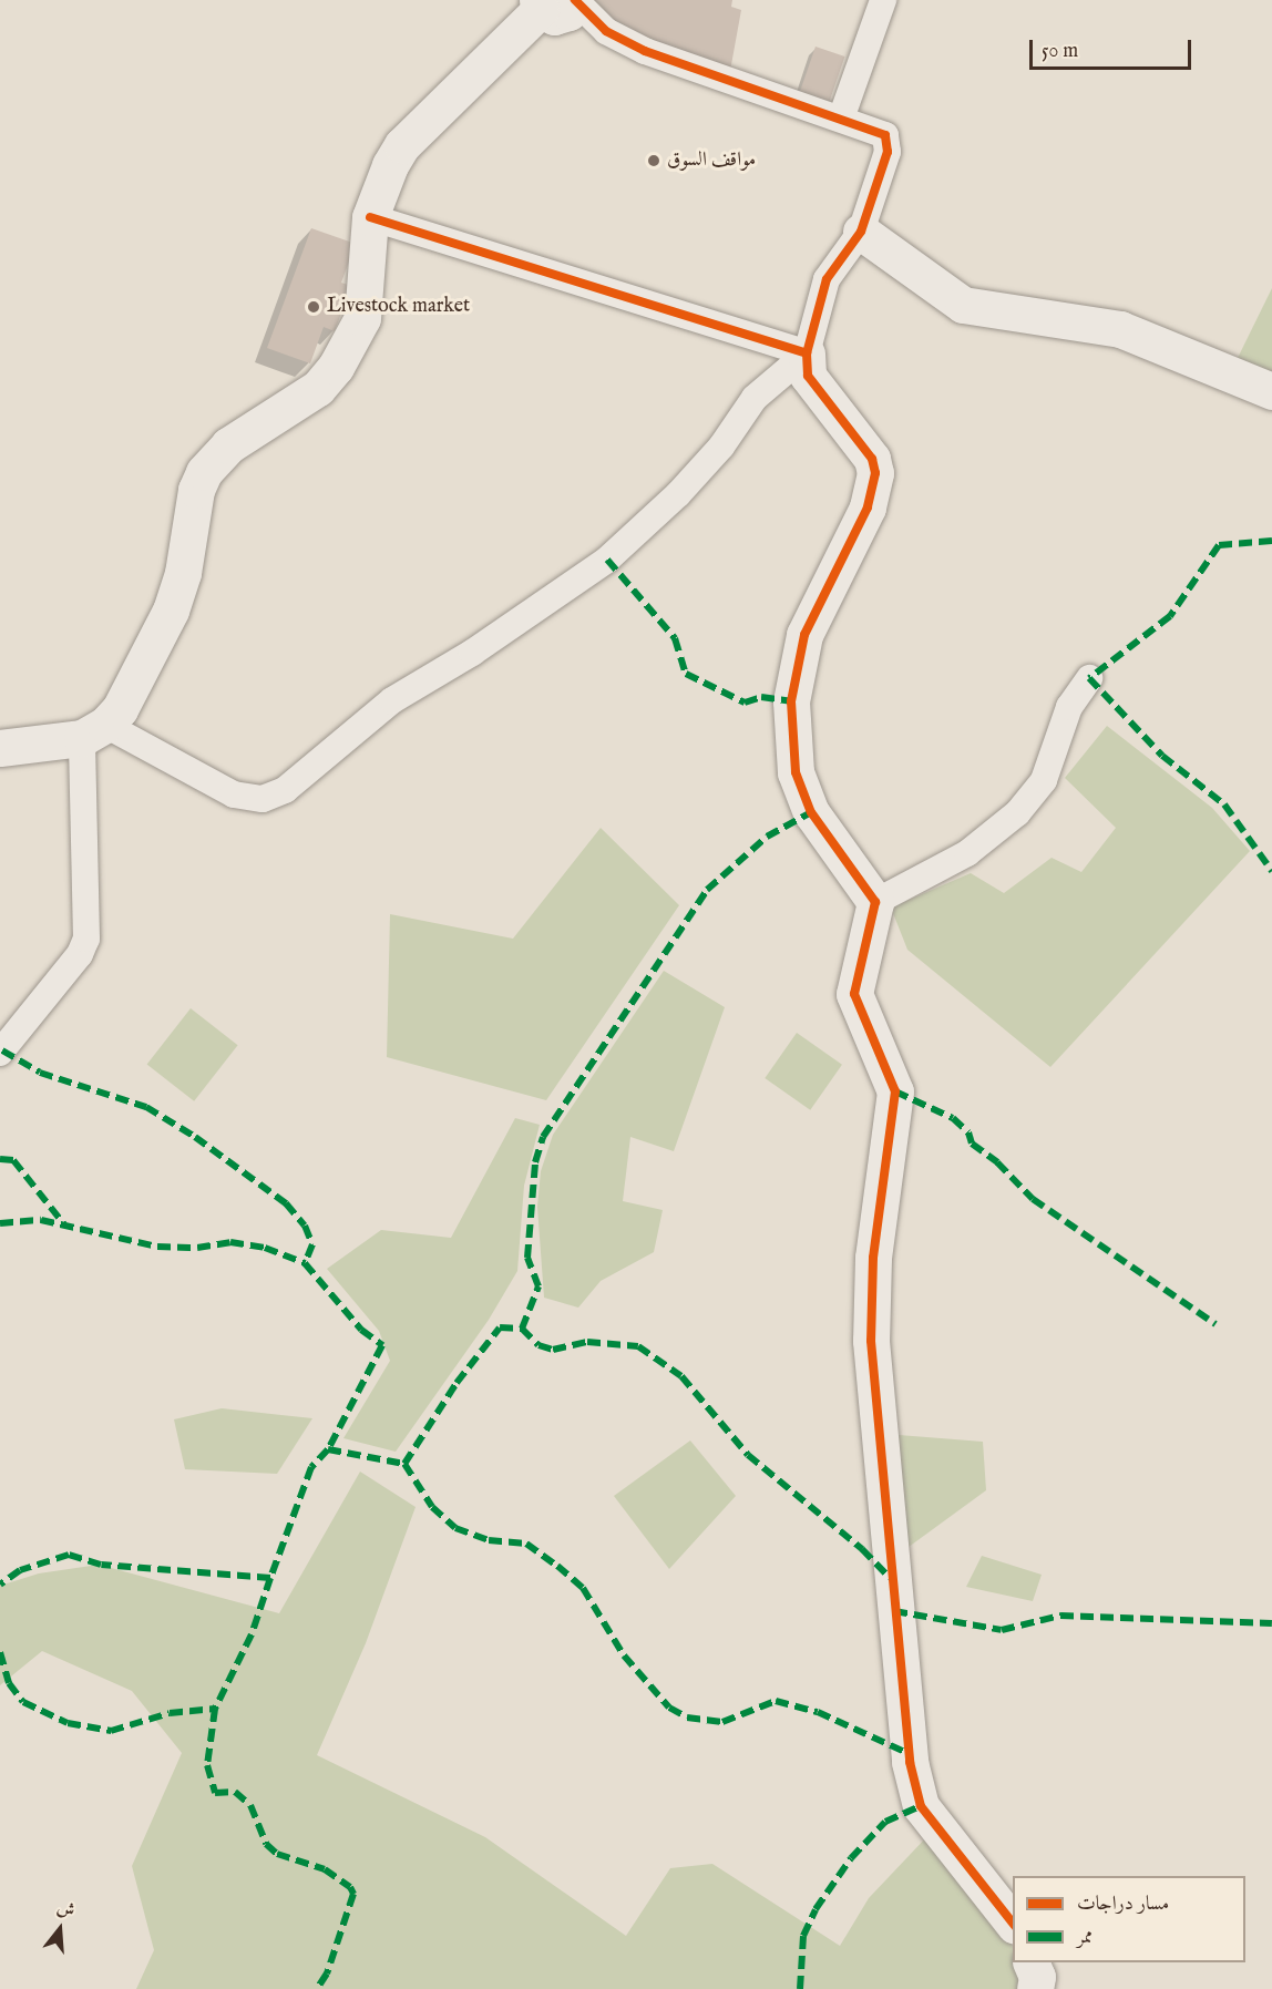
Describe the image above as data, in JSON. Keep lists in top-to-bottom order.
{
  "places": ["مواقف السوق", "Livestock market"],
  "legend": ["مسار دراجات", "ممر"],
  "scale_bar": "50 m",
  "north": "top"
}
